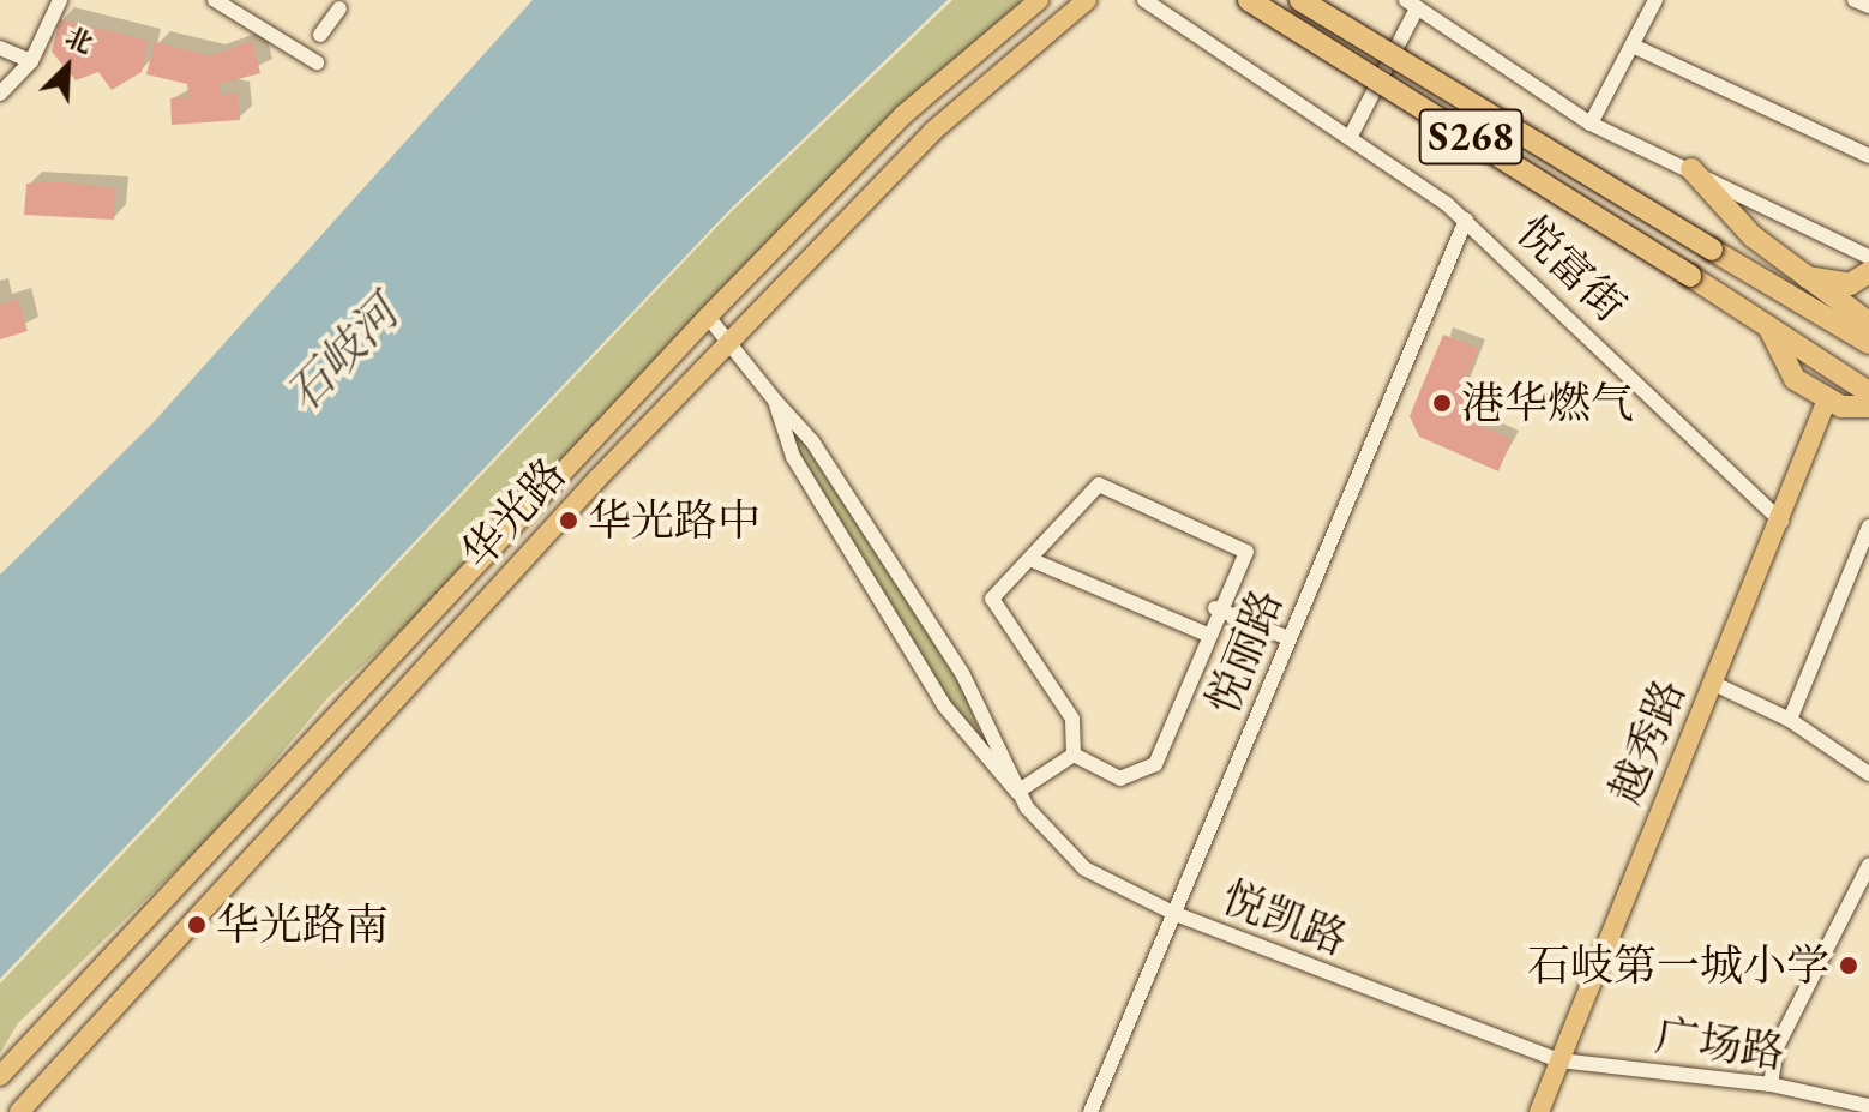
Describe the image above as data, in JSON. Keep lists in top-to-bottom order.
{
  "streets": {
    "highway": ["S268"],
    "main road": ["华光路", "越秀路"],
    "street": [
      "悦富街",
      "悦丽路",
      "悦凯路",
      "广场路"
    ]
  },
  "crossings": [
    ["悦富街", "悦丽路"],
    ["悦富街", "越秀路"],
    ["华光路", "悦凯路"],
    ["悦丽路", "悦凯路"],
    ["越秀路", "悦凯路"],
    ["越秀路", "广场路"],
    ["悦凯路", "广场路"]
  ],
  "water": ["石岐河"],
  "places": [
    "港华燃气",
    "华光路中",
    "华光路南",
    "石岐第一城小学"
  ],
  "north": "top right"
}
